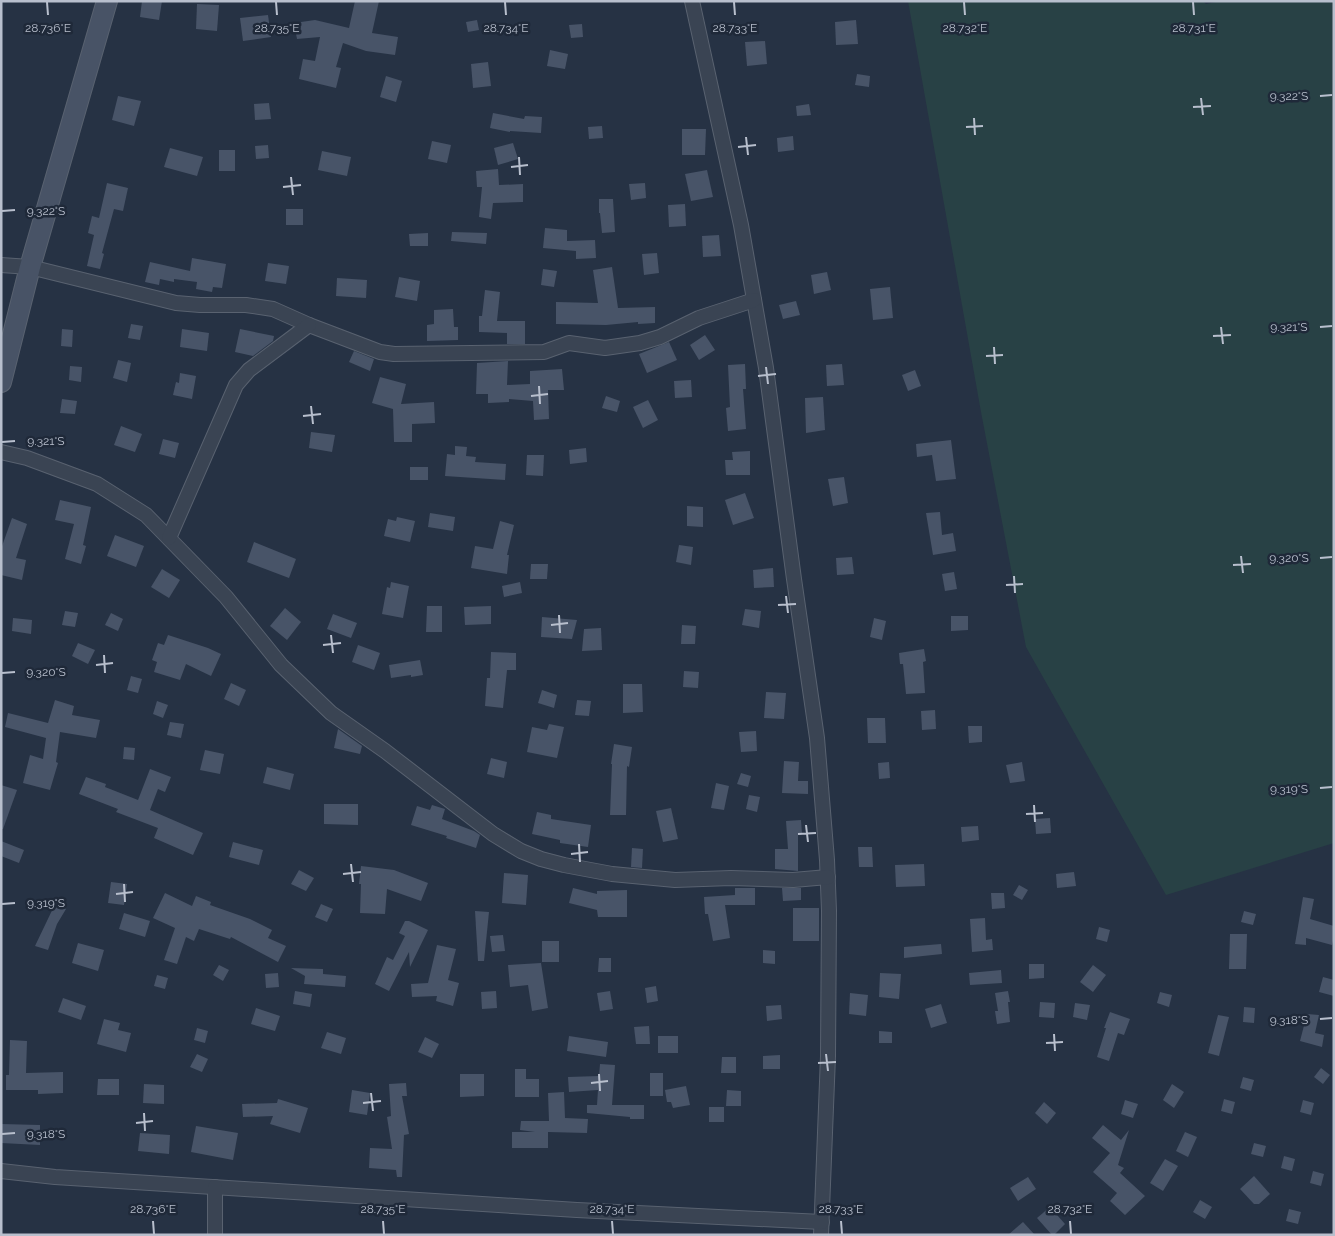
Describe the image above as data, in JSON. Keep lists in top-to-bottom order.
{
  "coordinates": [
    "28.736°E",
    "28.735°E",
    "28.734°E",
    "28.733°E",
    "28.732°E",
    "28.731°E",
    "9.322°S",
    "9.321°S",
    "9.320°S",
    "9.319°S",
    "9.318°S"
  ]
}
